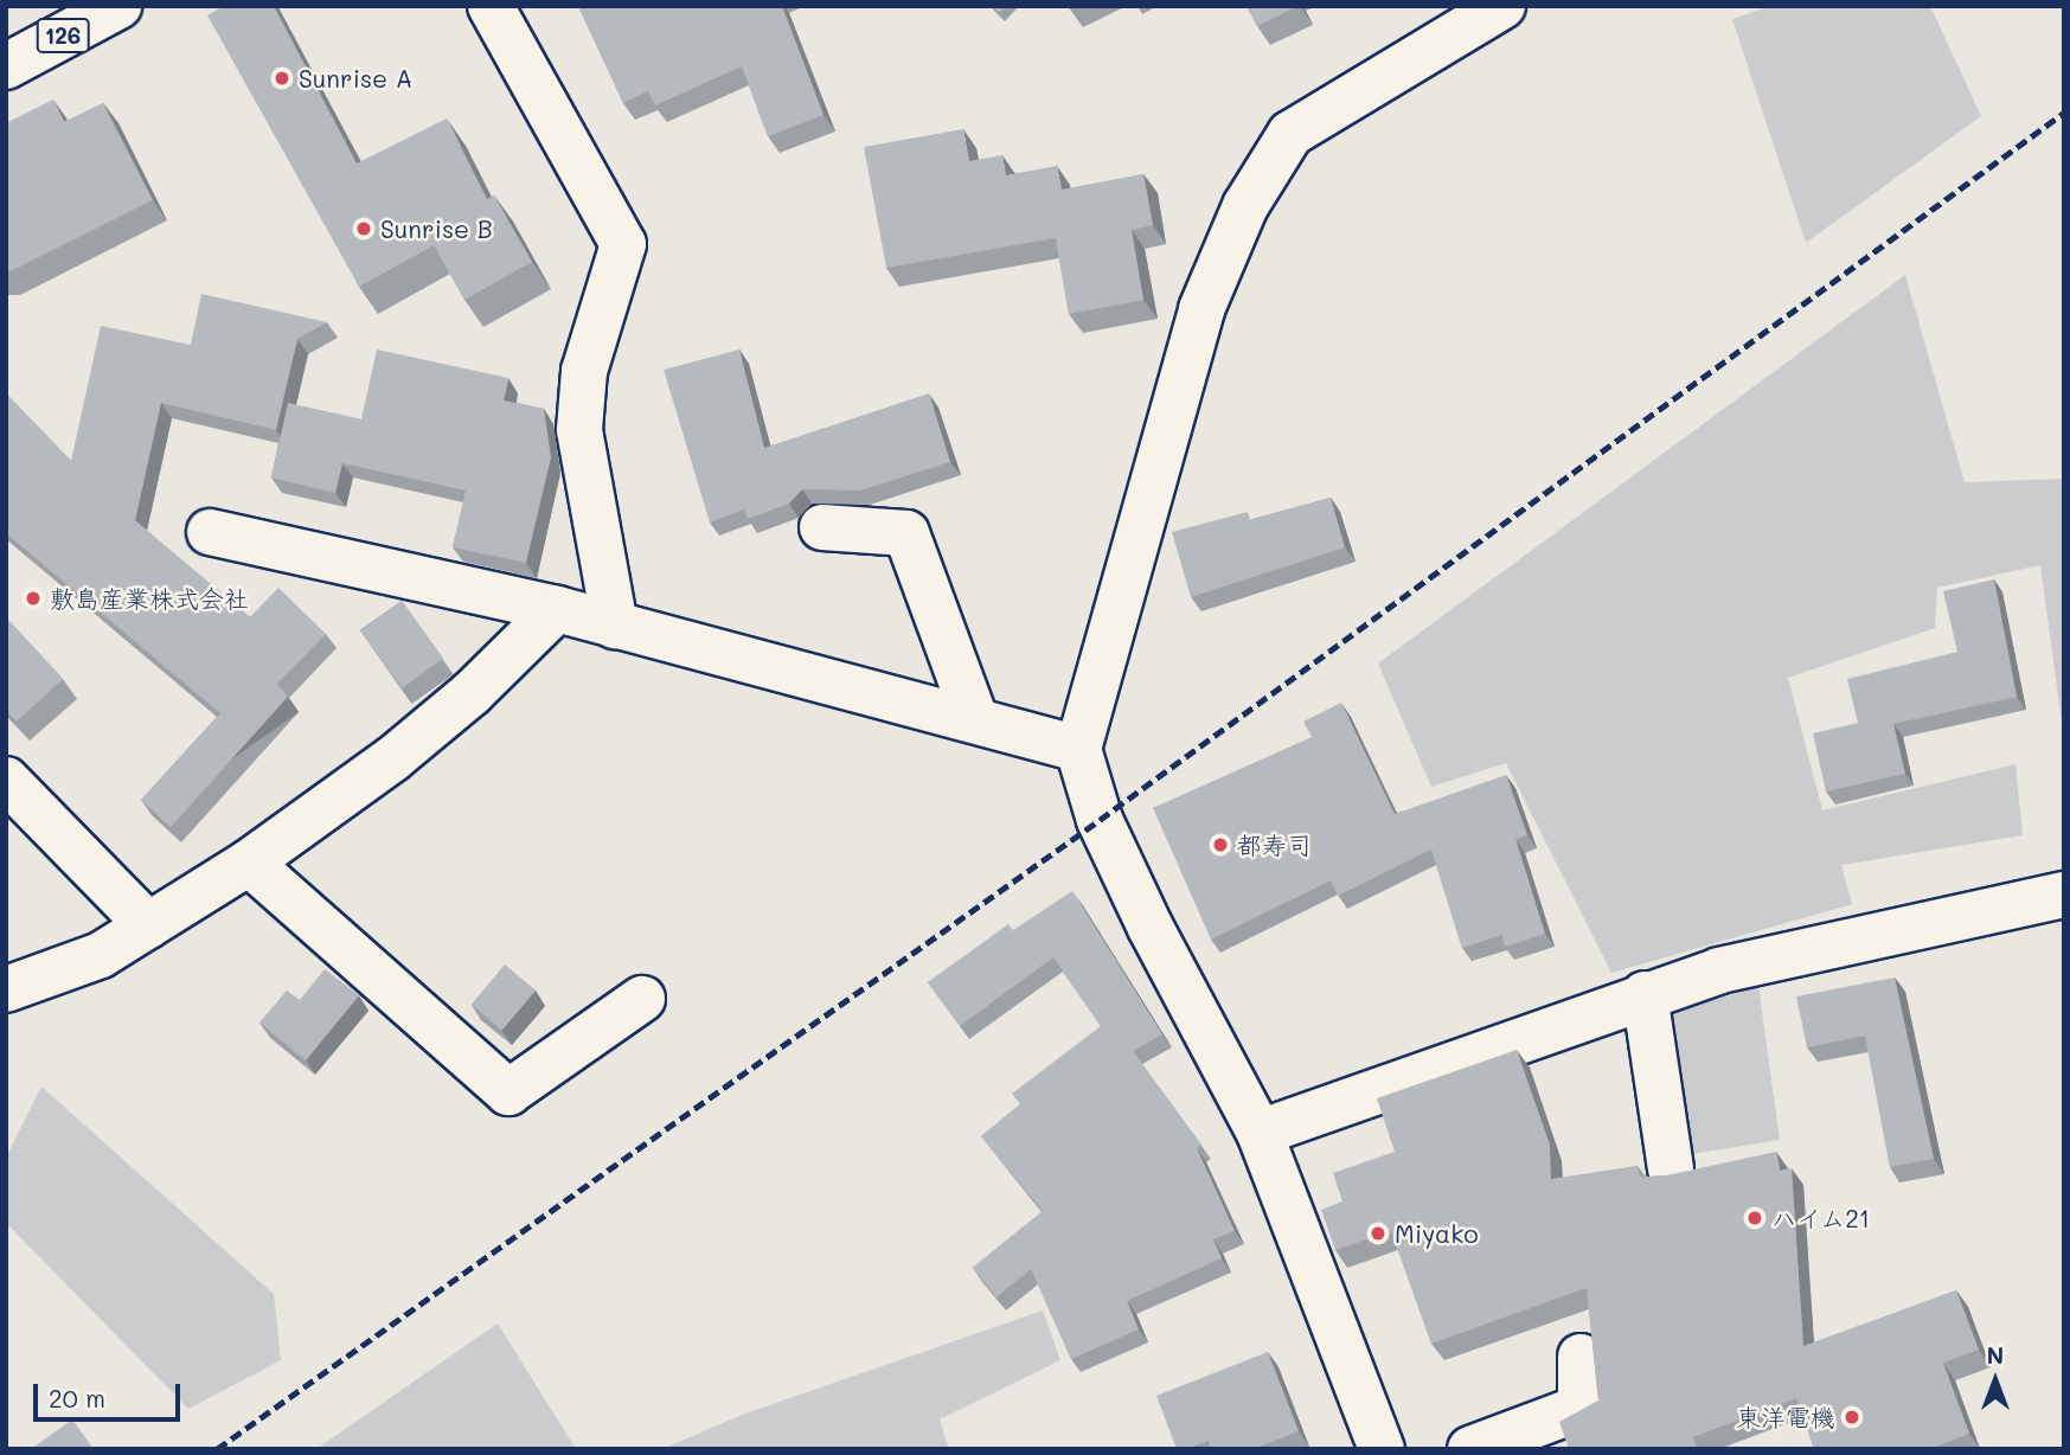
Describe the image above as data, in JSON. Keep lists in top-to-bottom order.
{
  "streets": {
    "main road": ["126"]
  },
  "places": [
    "Sunrise A",
    "Sunrise B",
    "敷島産業株式会社",
    "都寿司",
    "ハイム21",
    "Miyako",
    "東洋電機"
  ],
  "scale_bar": "20 m",
  "north": "top"
}
